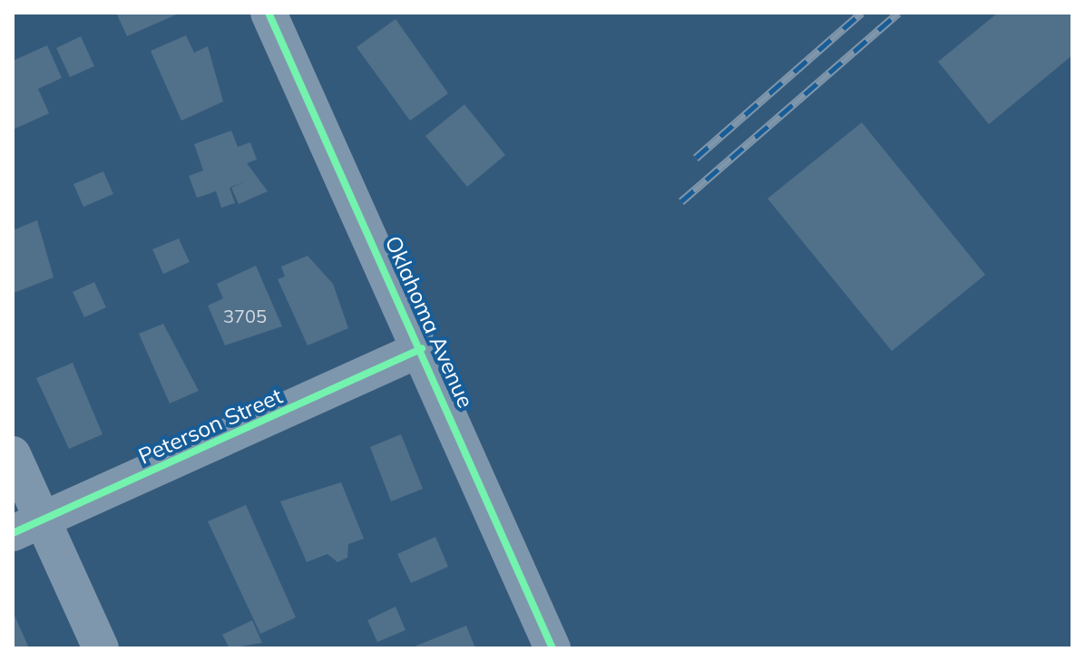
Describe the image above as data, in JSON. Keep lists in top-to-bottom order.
{
  "streets": {
    "street": ["Oklahoma Avenue", "Peterson Street"]
  },
  "crossings": [
    ["Oklahoma Avenue", "Peterson Street"]
  ],
  "house_numbers": ["3705"]
}
